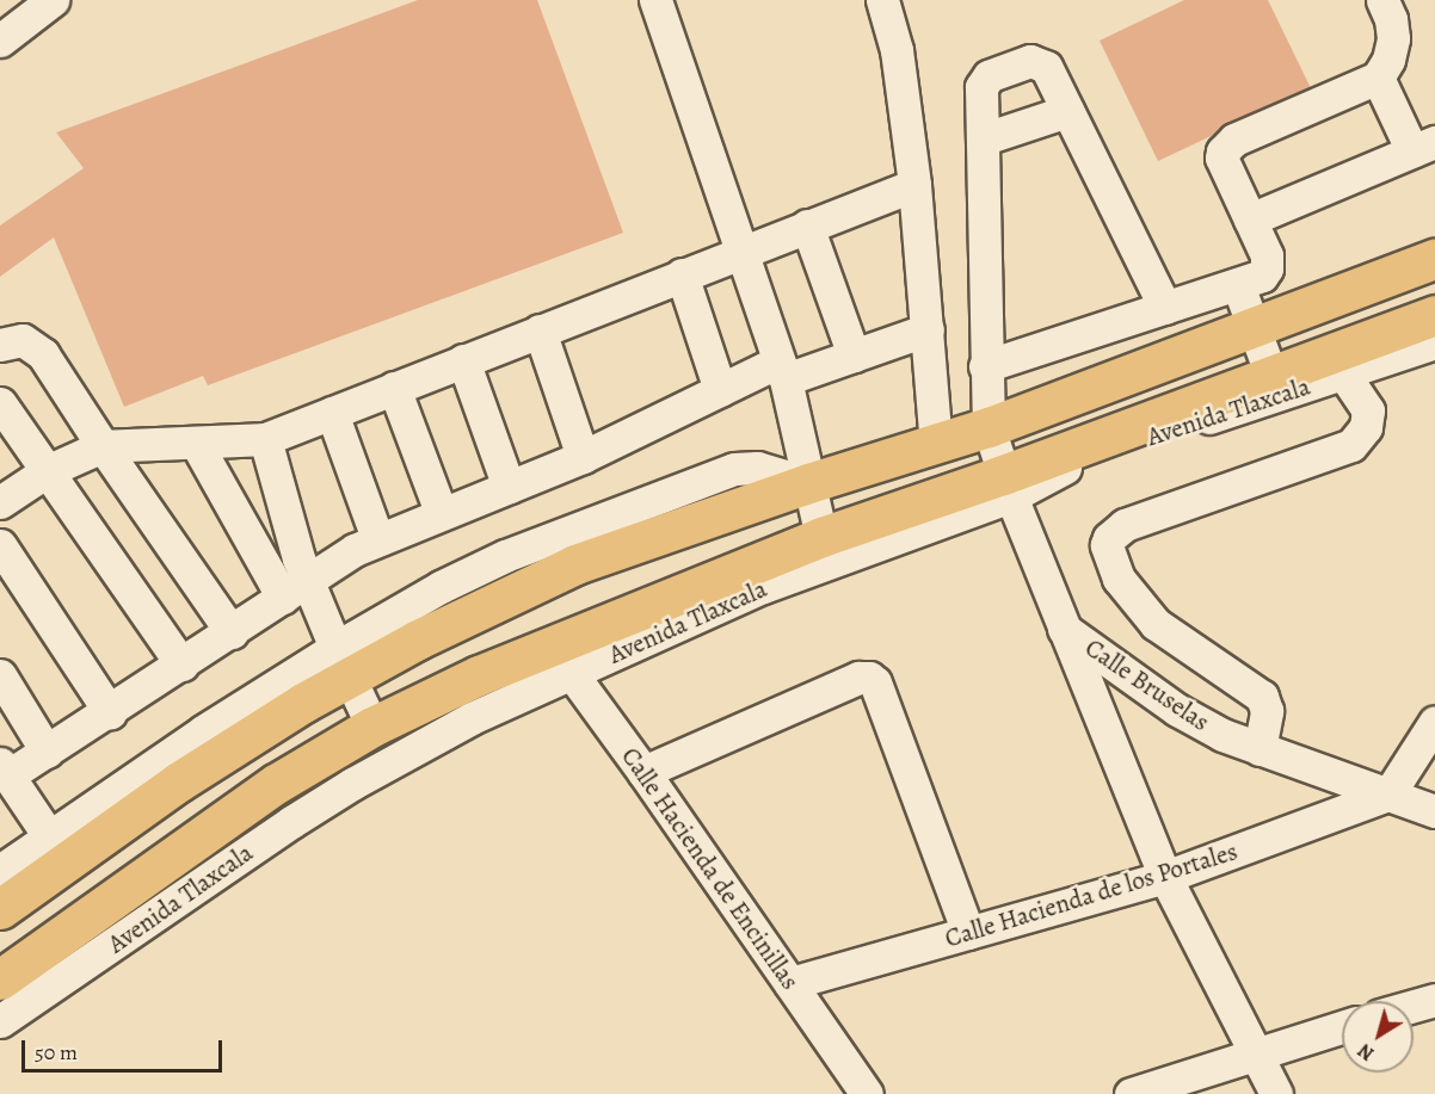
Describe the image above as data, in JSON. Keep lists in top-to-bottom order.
{
  "streets": {
    "main road": ["Avenida Tlaxcala"],
    "street": ["Calle Bruselas", "Calle Hacienda de Encinillas", "Calle Hacienda de los Portales"]
  },
  "crossings": [
    ["Avenida Tlaxcala", "Calle Bruselas"],
    ["Avenida Tlaxcala", "Calle Hacienda de Encinillas"],
    ["Calle Bruselas", "Calle Hacienda de los Portales"],
    ["Calle Hacienda de Encinillas", "Calle Hacienda de los Portales"]
  ],
  "scale_bar": "50 m",
  "north": "bottom left"
}
